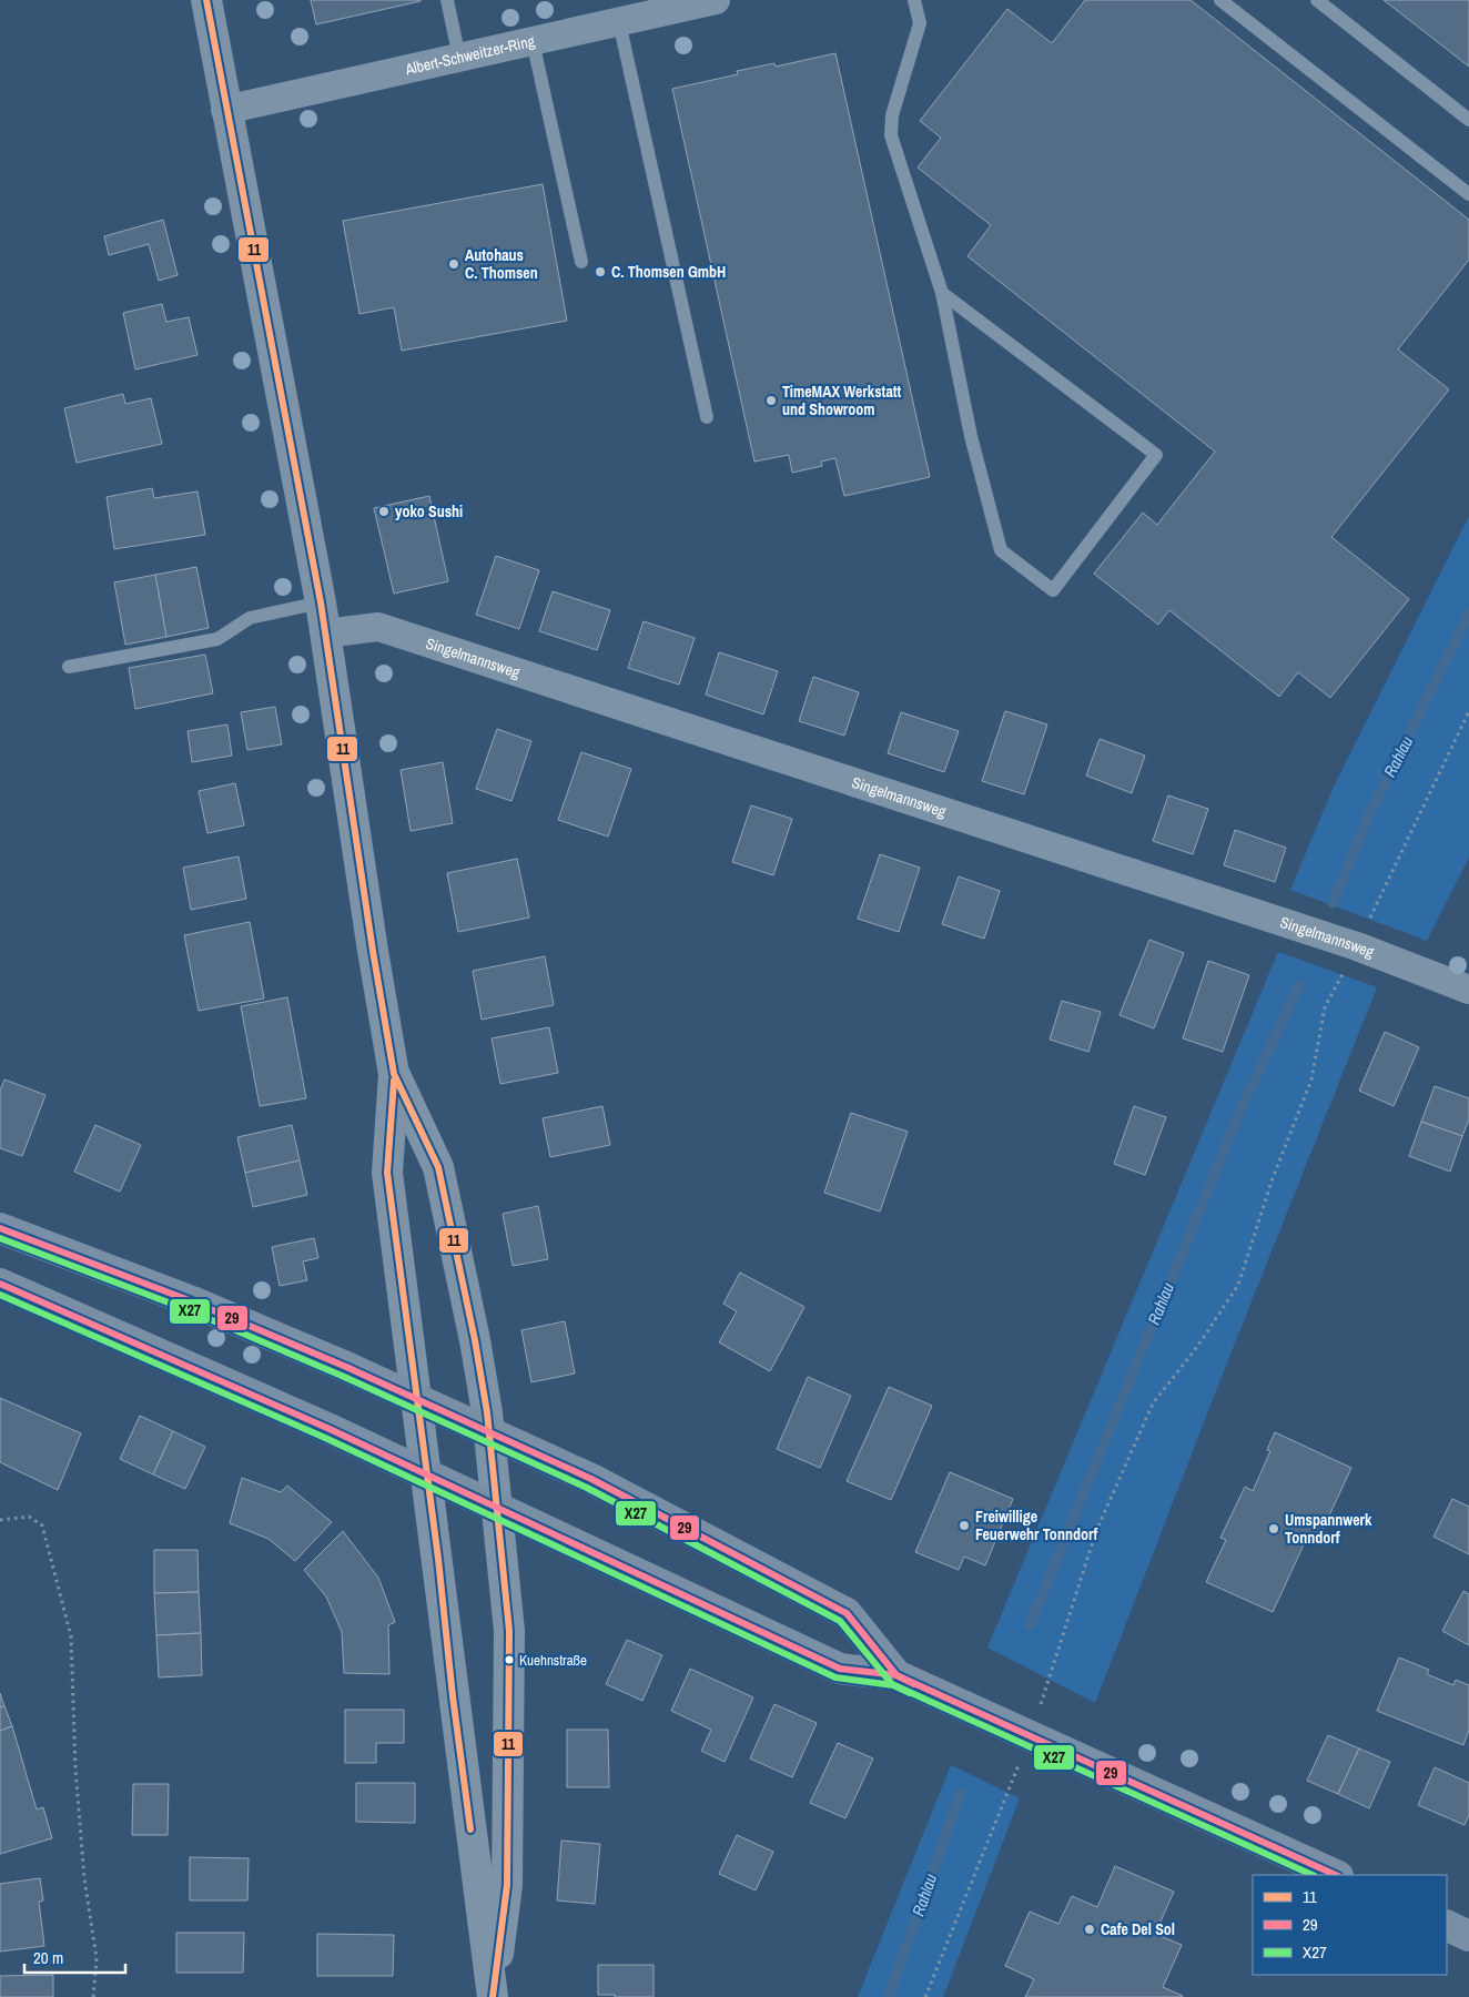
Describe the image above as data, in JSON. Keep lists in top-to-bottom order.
{
  "streets": {
    "street": ["Albert-Schweitzer-Ring", "Singelmannsweg"]
  },
  "water": ["Rahlau"],
  "places": [
    "Autohaus C. Thomsen",
    "C. Thomsen GmbH",
    "TimeMAX Werkstatt und Showroom",
    "yoko Sushi",
    "Freiwillige Feuerwehr Tonndorf",
    "Umspannwerk Tonndorf",
    "Kuehnstraße",
    "Cafe Del Sol"
  ],
  "lines": ["transit line 11", "transit line 29", "transit line X27"],
  "legend": ["11", "29", "X27"],
  "scale_bar": "20 m"
}
